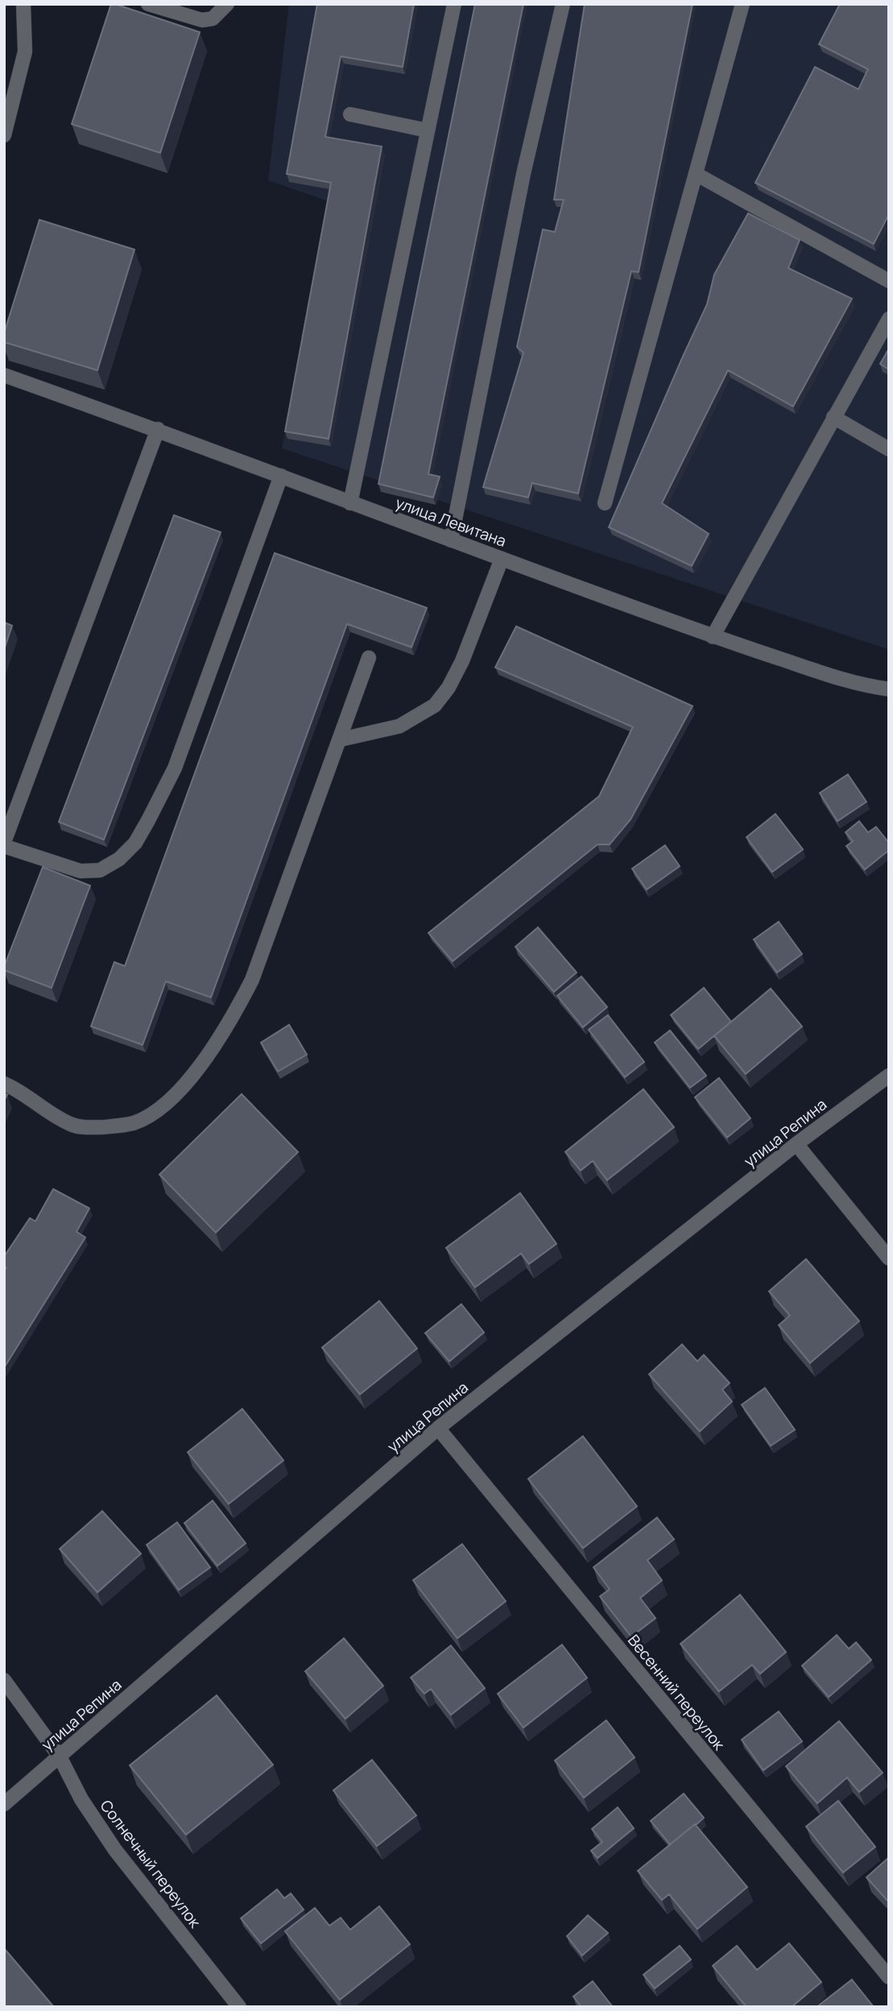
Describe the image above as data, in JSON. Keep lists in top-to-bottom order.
{
  "streets": {
    "street": [
      "улица Левитана",
      "улица Репина",
      "Весенний переулок",
      "Солнечный переулок"
    ]
  },
  "crossings": [
    ["улица Репина", "Весенний переулок"],
    ["улица Репина", "Солнечный переулок"]
  ]
}
